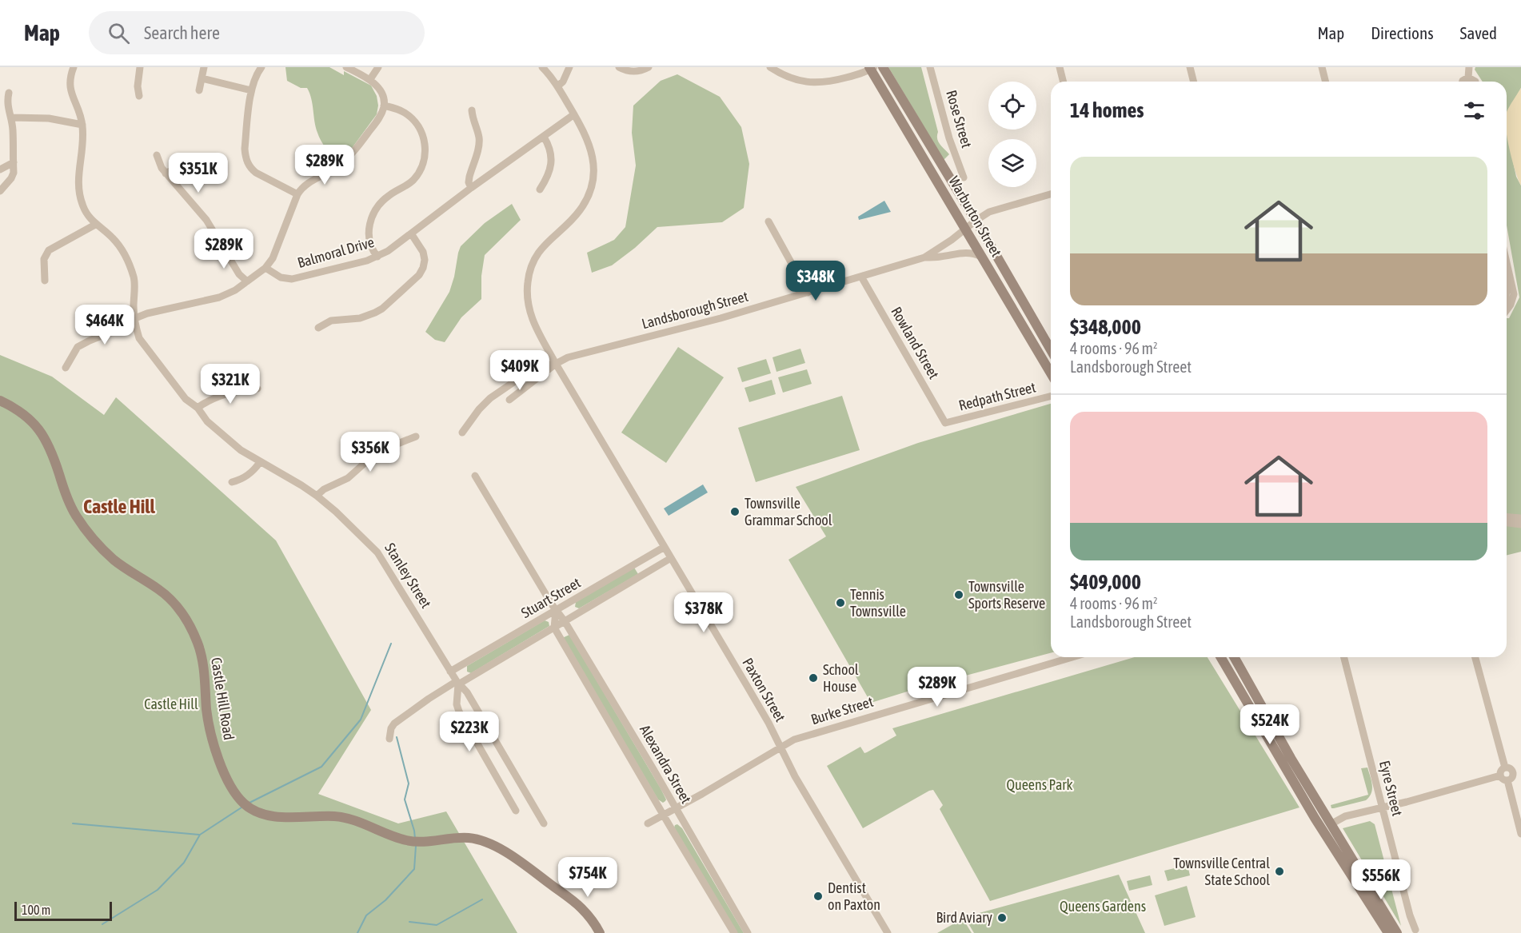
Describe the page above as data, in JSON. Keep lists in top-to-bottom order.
{
  "streets": {
    "main road": ["Warburton Street", "Castle Hill Road"],
    "street": [
      "Rose Street",
      "Balmoral Drive",
      "Landsborough Street",
      "Rowland Street",
      "Redpath Street",
      "Stanley Street",
      "Stuart Street",
      "Paxton Street",
      "Burke Street",
      "Alexandra Street",
      "Eyre Street"
    ]
  },
  "crossings": [
    ["Warburton Street", "Landsborough Street"],
    ["Balmoral Drive", "Paxton Street"],
    ["Landsborough Street", "Rowland Street"],
    ["Landsborough Street", "Paxton Street"],
    ["Rowland Street", "Redpath Street"],
    ["Stanley Street", "Stuart Street"],
    ["Stuart Street", "Paxton Street"],
    ["Stuart Street", "Alexandra Street"],
    ["Paxton Street", "Burke Street"],
    ["Burke Street", "Alexandra Street"]
  ],
  "districts": ["Castle Hill"],
  "parks": ["Castle Hill", "Queens Park", "Queens Gardens"],
  "places": [
    "Townsville Grammar School",
    "Townsville Sports Reserve",
    "Tennis Townsville",
    "School House",
    "Townsville Central State School",
    "Dentist on Paxton",
    "Bird Aviary"
  ],
  "scale_bar": "100 m",
  "page": {
    "header": "Map",
    "search": "Search here",
    "nav": ["Map", "Directions", "Saved"],
    "heading": "14 homes",
    "list": [
      {
        "name": "$348,000",
        "note": "4 rooms · 96 m² · Landsborough Street"
      },
      {
        "name": "$409,000",
        "note": "4 rooms · 96 m² · Landsborough Street"
      }
    ],
    "price": [
      "$289K",
      "$351K",
      "$289K",
      "$348K",
      "$464K",
      "$409K",
      "$321K",
      "$356K",
      "$378K",
      "$289K",
      "$524K",
      "$223K",
      "$754K",
      "$556K"
    ],
    "scale": "100 m"
  }
}
